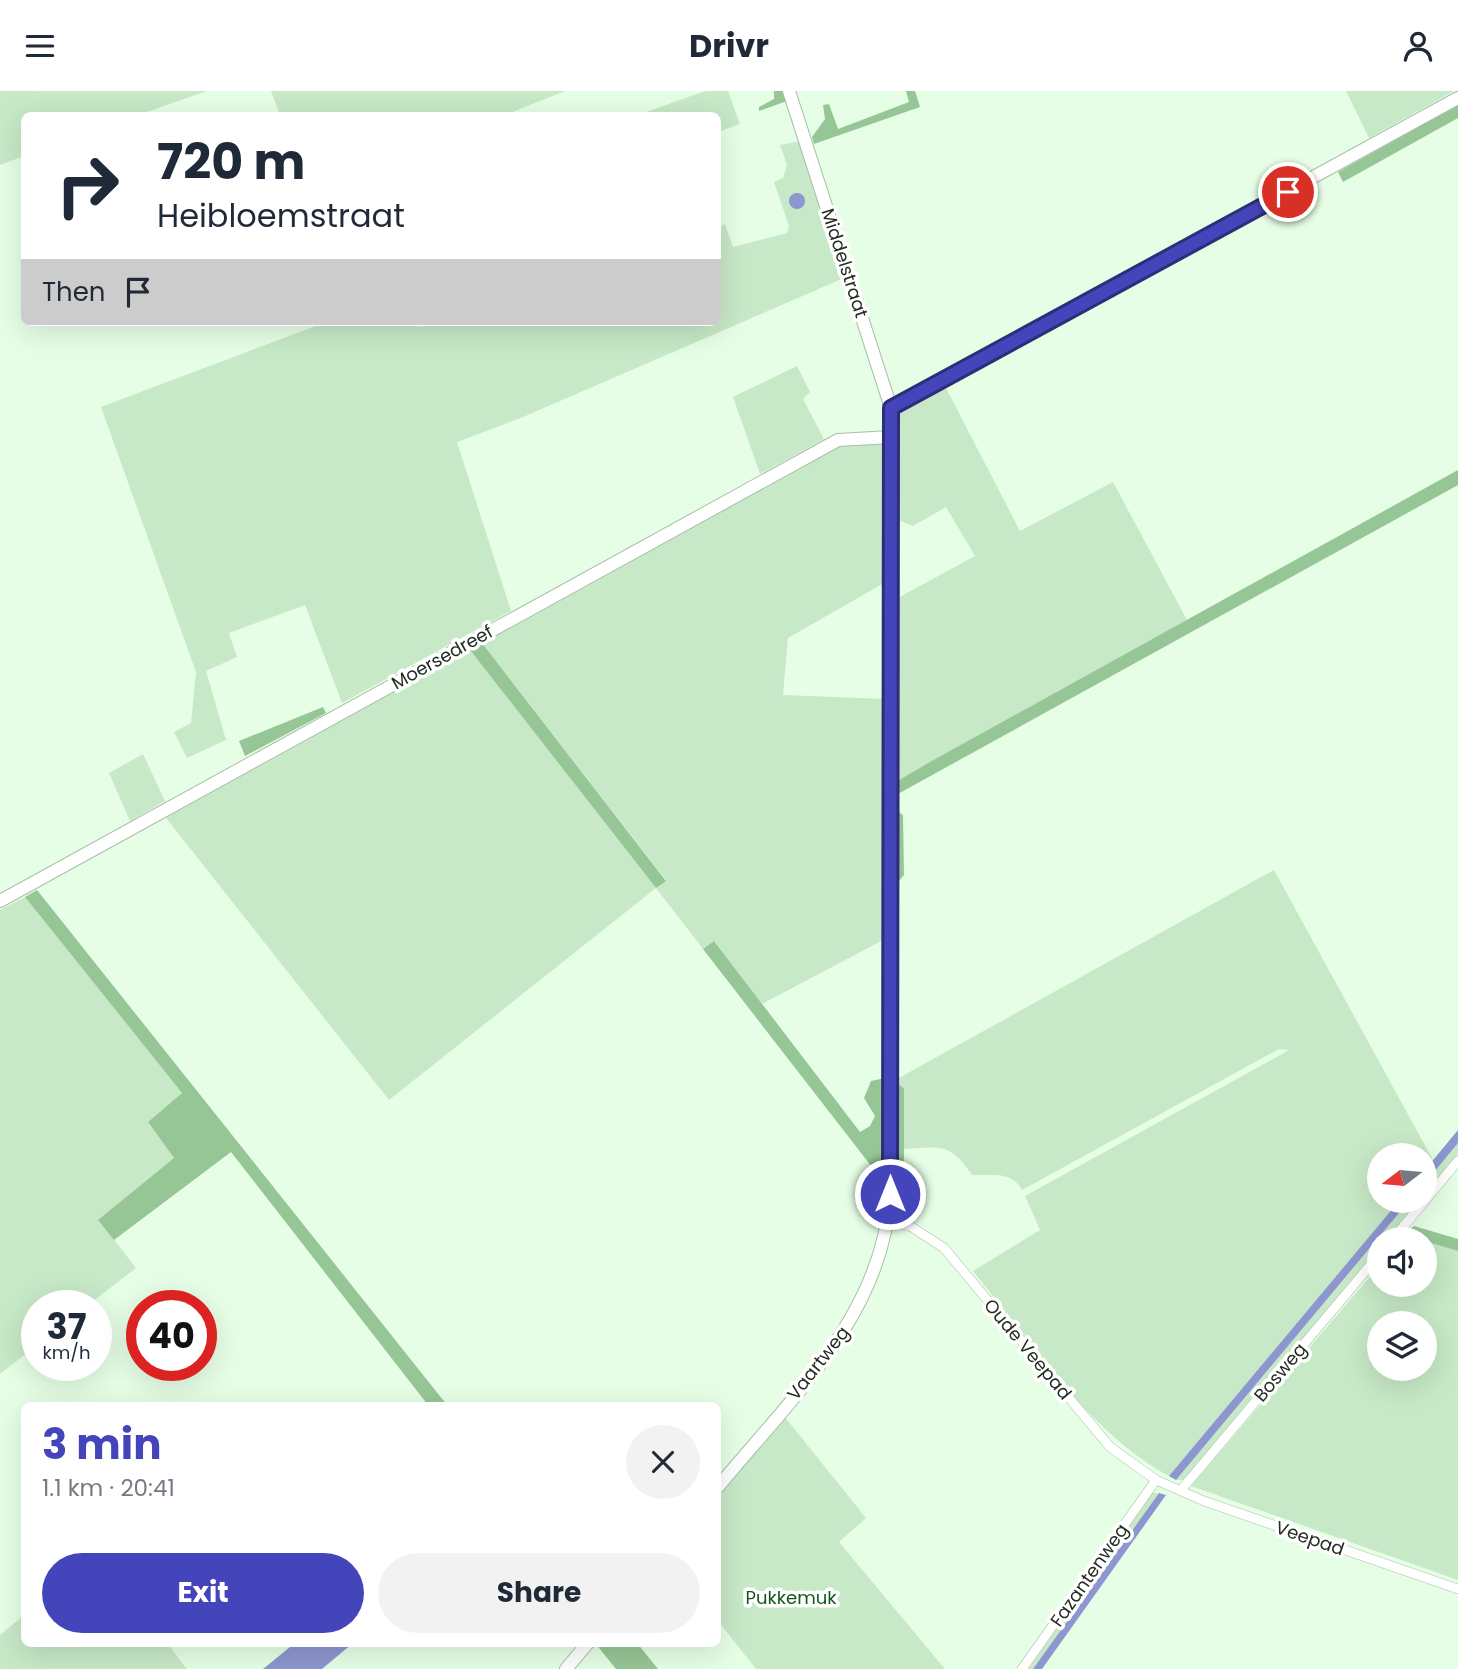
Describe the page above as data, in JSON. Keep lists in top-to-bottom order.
{
  "streets": {
    "street": [
      "Middelstraat",
      "Moersedreef",
      "Oude Veepad",
      "Vaartweg",
      "Bosweg",
      "Veepad",
      "Fazantenweg"
    ]
  },
  "crossings": [
    ["Middelstraat", "Moersedreef"],
    ["Middelstraat", "Vaartweg"],
    ["Moersedreef", "Vaartweg"],
    ["Oude Veepad", "Vaartweg"],
    ["Oude Veepad", "Veepad"],
    ["Oude Veepad", "Fazantenweg"],
    ["Bosweg", "Veepad"],
    ["Veepad", "Fazantenweg"]
  ],
  "parks": ["Pukkemuk"],
  "north": "left",
  "page": {
    "header": "Drivr",
    "turn": ["720 m", "Heibloemstraat"],
    "then": "Then",
    "speed": "37 km/h",
    "limit": "40",
    "heading": ["3 min", "1.1 km · 20:41"],
    "buttons": ["Exit", "Share"]
  }
}
